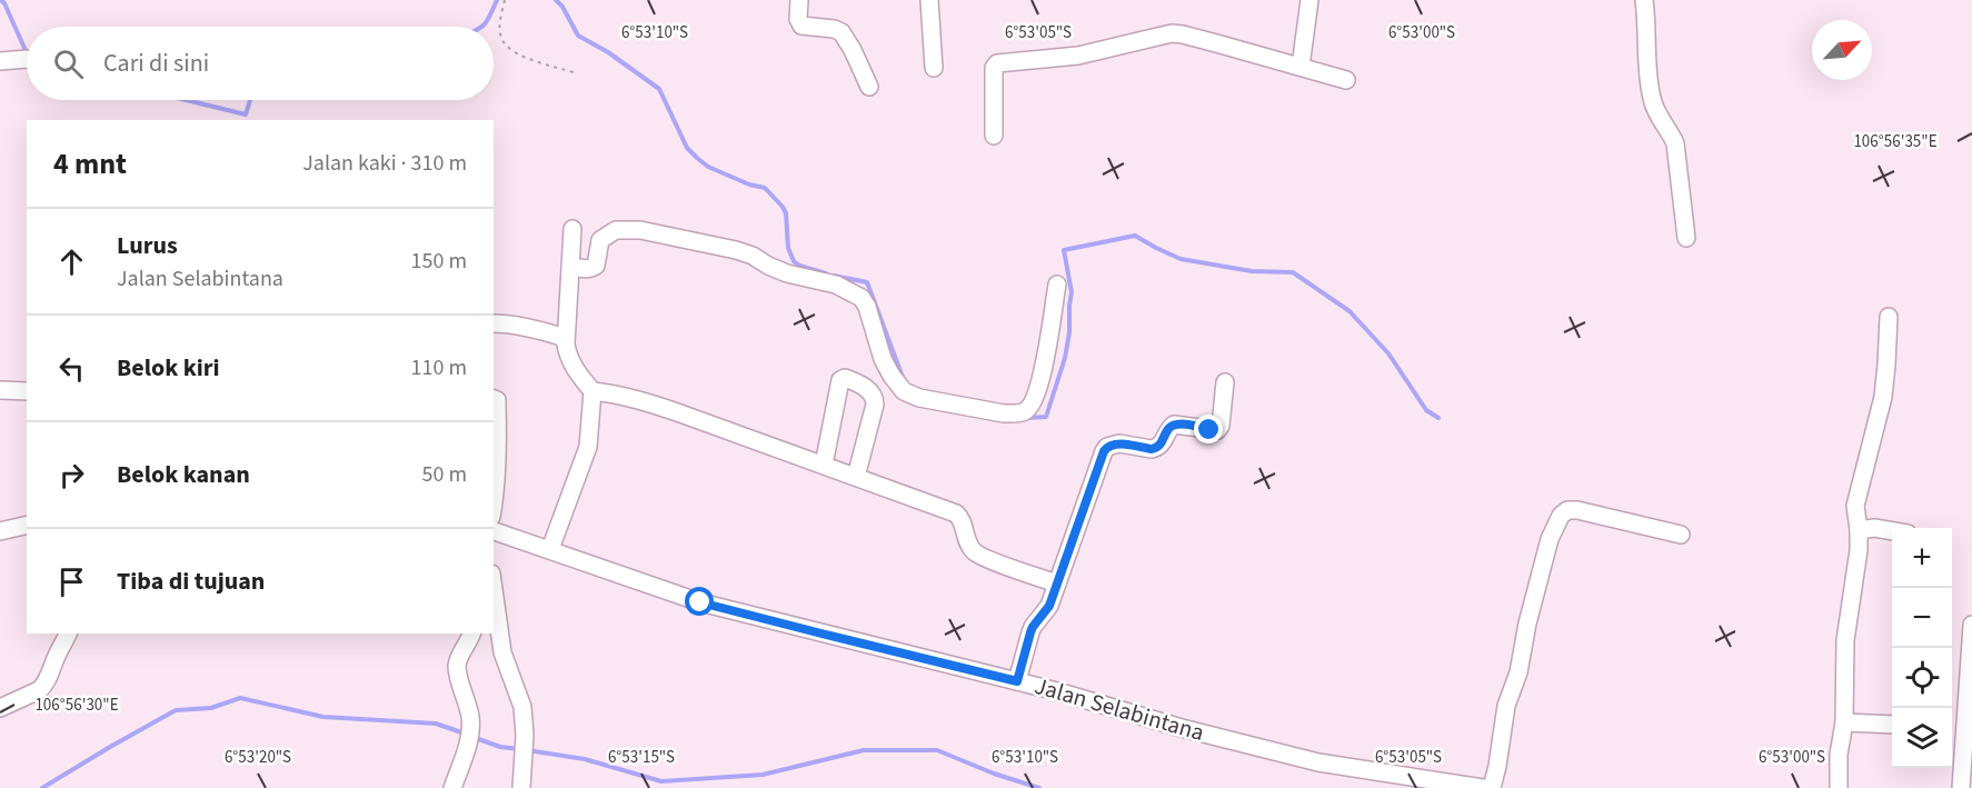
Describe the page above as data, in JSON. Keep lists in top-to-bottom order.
{
  "streets": {
    "street": ["Jalan Selabintana"]
  },
  "north": "top right",
  "page": {
    "search": "Cari di sini",
    "heading": ["4 mnt", "Jalan kaki · 310 m"],
    "list": [
      ["Lurus", "Jalan Selabintana", "150 m"],
      ["Belok kiri", "110 m"],
      ["Belok kanan", "50 m"],
      "Tiba di tujuan"
    ],
    "map_buttons": ["+", "−"]
  },
  "coordinates": [
    "6°53'10\"S",
    "6°53'05\"S",
    "6°53'00\"S",
    "106°56'35\"E",
    "106°56'30\"E",
    "6°53'20\"S",
    "6°53'15\"S"
  ]
}
